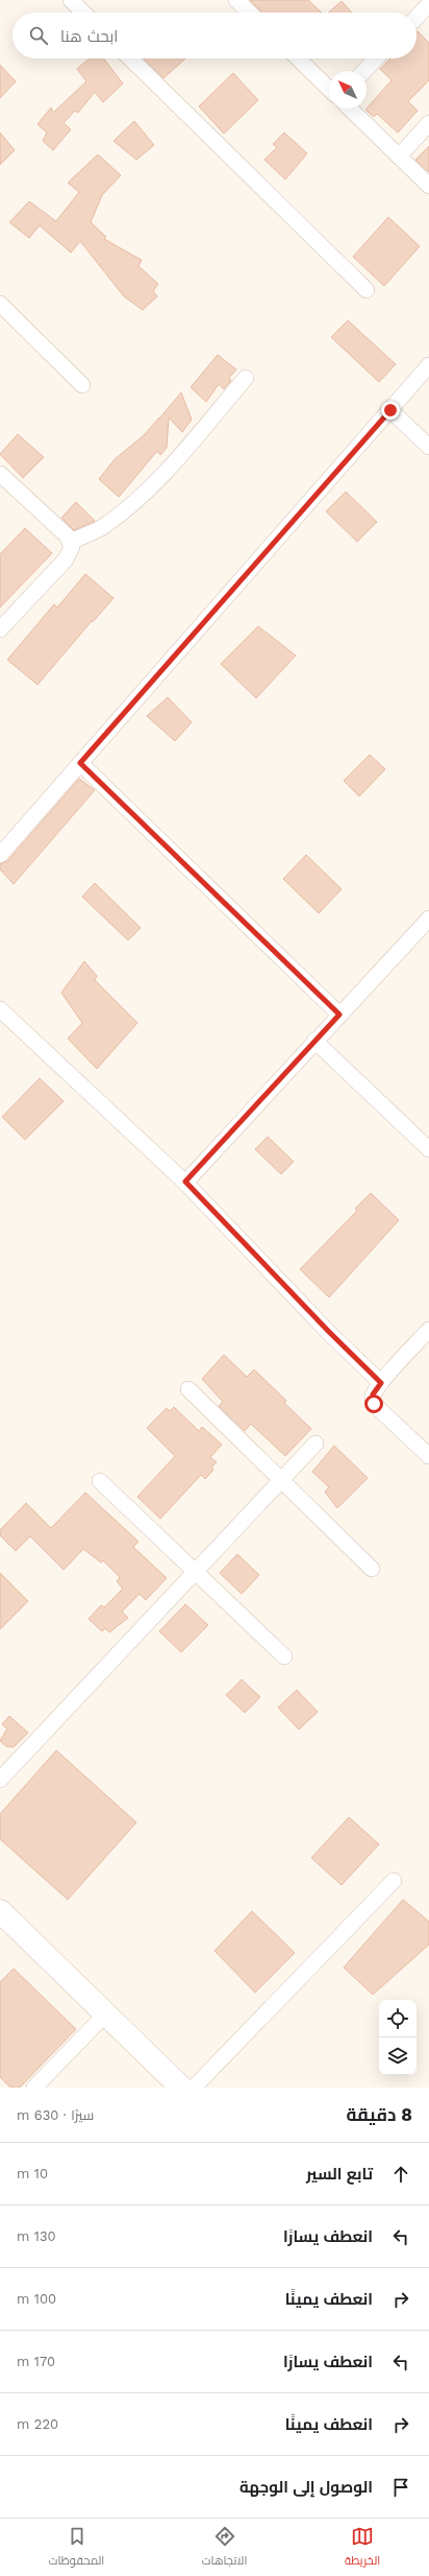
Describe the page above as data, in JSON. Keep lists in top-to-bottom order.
{
  "north": "top left",
  "page": {
    "search": "ابحث هنا",
    "heading": ["8 دقيقة", "سيرًا · 630 m"],
    "list": [
      ["تابع السير", "10 m"],
      ["انعطف يسارًا", "130 m"],
      ["انعطف يمينًا", "100 m"],
      ["انعطف يسارًا", "170 m"],
      ["انعطف يمينًا", "220 m"],
      "الوصول إلى الوجهة"
    ],
    "nav": ["الخريطة", "الاتجاهات", "المحفوظات"]
  }
}
